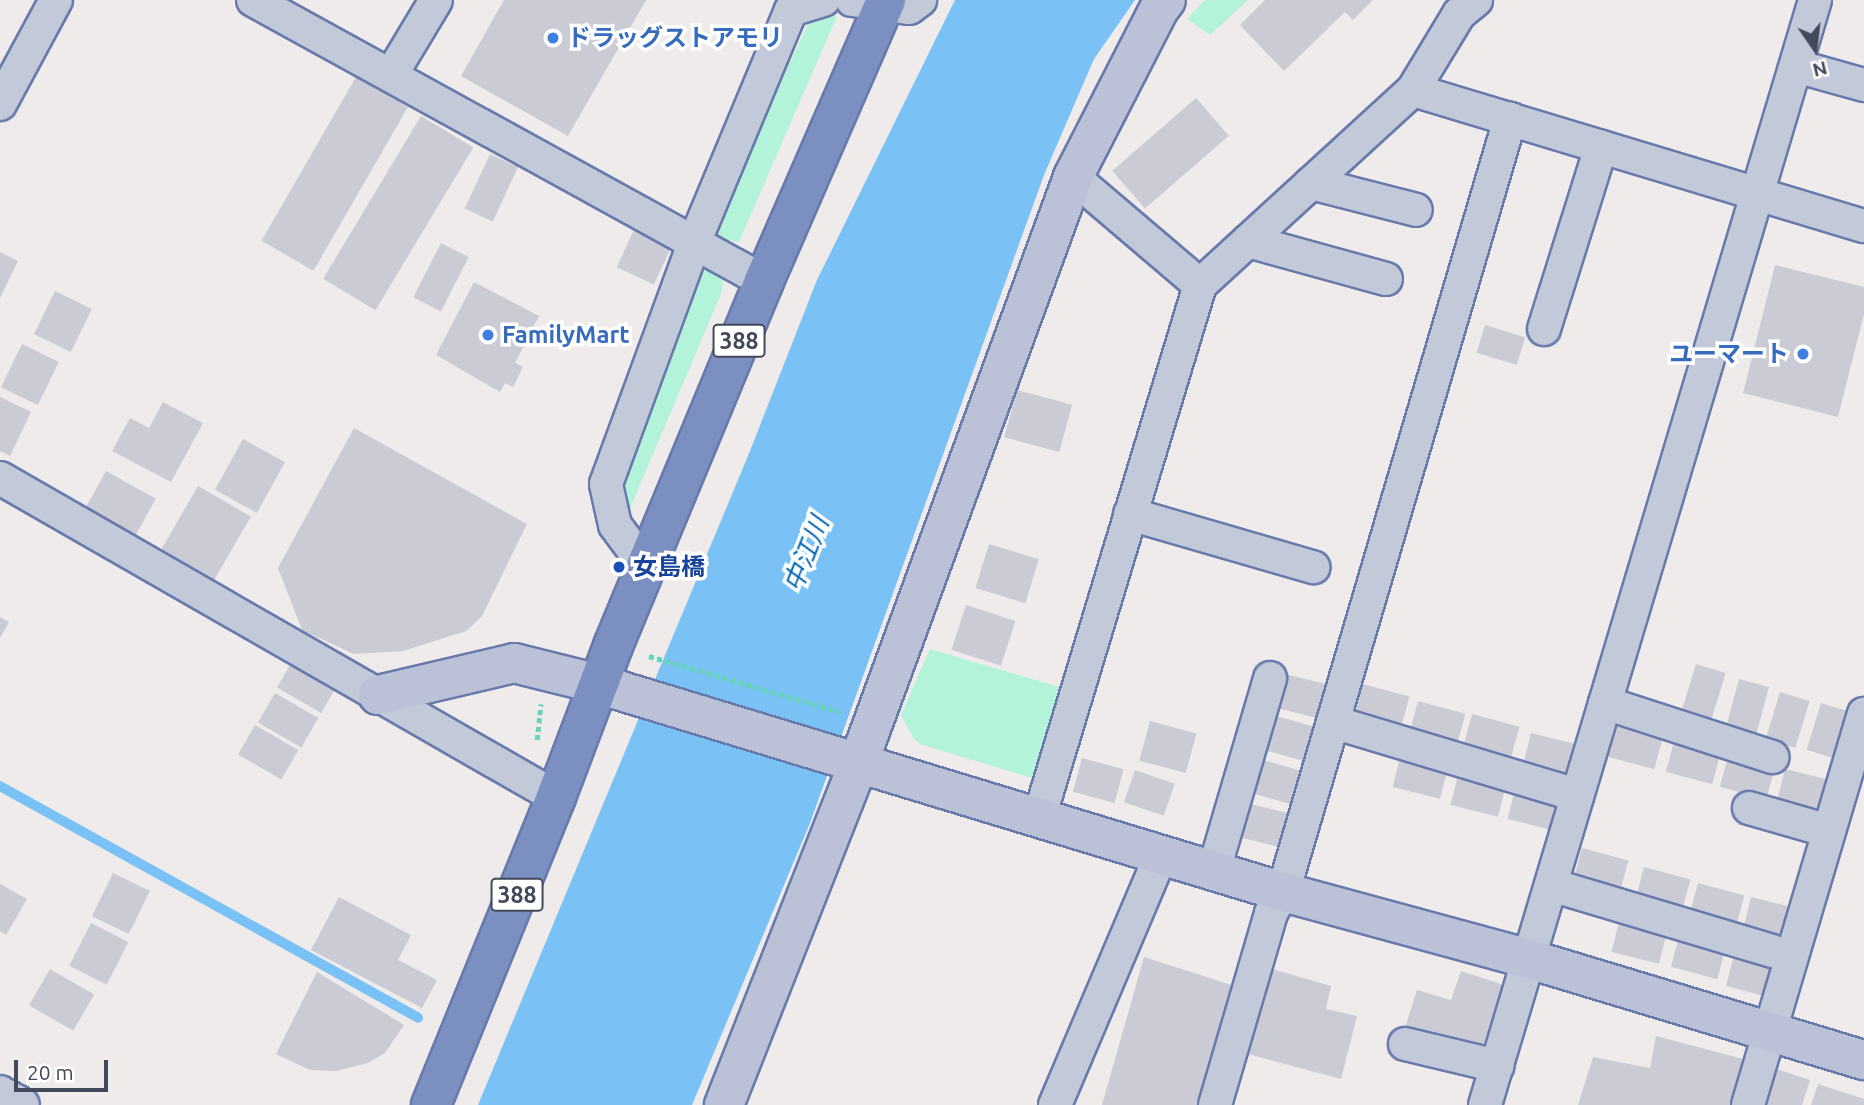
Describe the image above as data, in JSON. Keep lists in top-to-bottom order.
{
  "streets": {
    "highway": ["388"]
  },
  "water": ["中江川"],
  "places": [
    "ドラッグストアモリ",
    "FamilyMart",
    "ユーマート",
    "女島橋"
  ],
  "scale_bar": "20 m",
  "north": "bottom"
}
